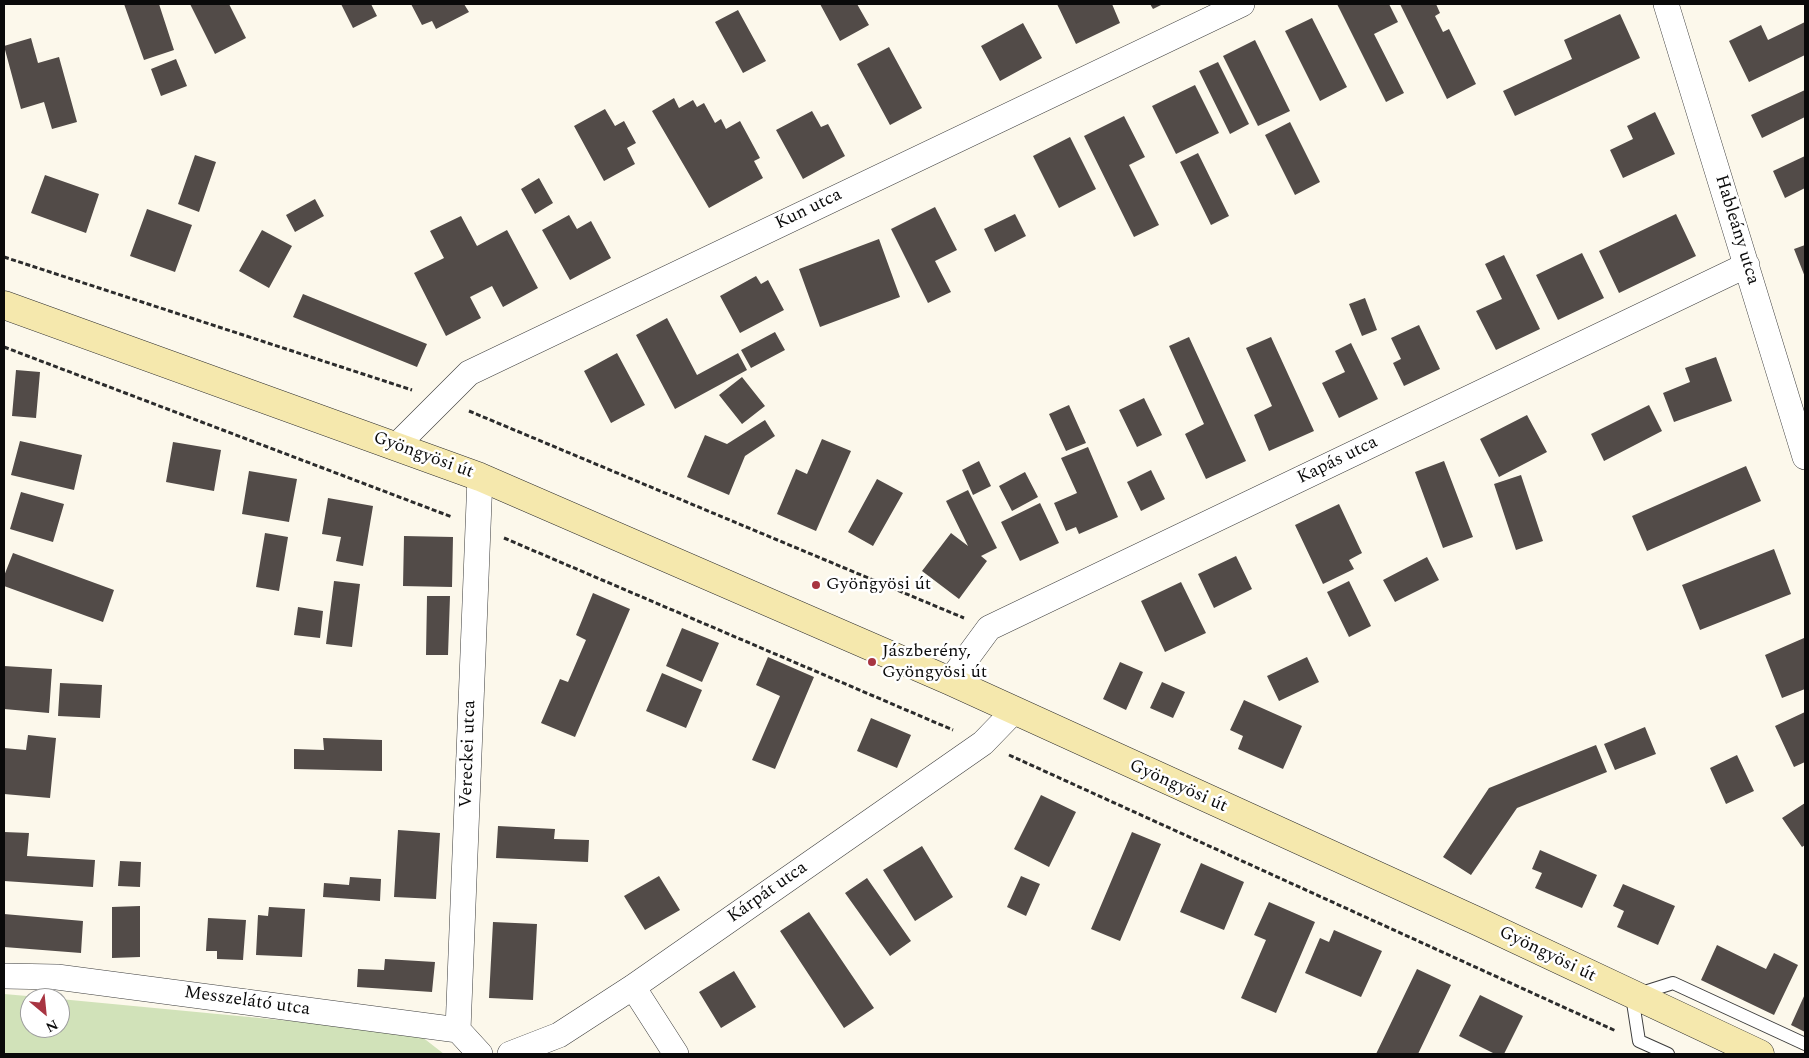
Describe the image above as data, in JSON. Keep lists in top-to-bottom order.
{
  "streets": {
    "street": [
      "Kun utca",
      "Hableány utca",
      "Gyöngyösi út",
      "Kapás utca",
      "Vereckei utca",
      "Kárpát utca",
      "Messzelátó utca"
    ]
  },
  "crossings": [
    ["Kun utca", "Gyöngyösi út"],
    ["Hableány utca", "Kapás utca"],
    ["Gyöngyösi út", "Kapás utca"],
    ["Gyöngyösi út", "Vereckei utca"],
    ["Gyöngyösi út", "Kárpát utca"],
    ["Vereckei utca", "Messzelátó utca"]
  ],
  "places": ["Gyöngyösi út", "Jászberény, Gyöngyösi út"],
  "north": "bottom right"
}
